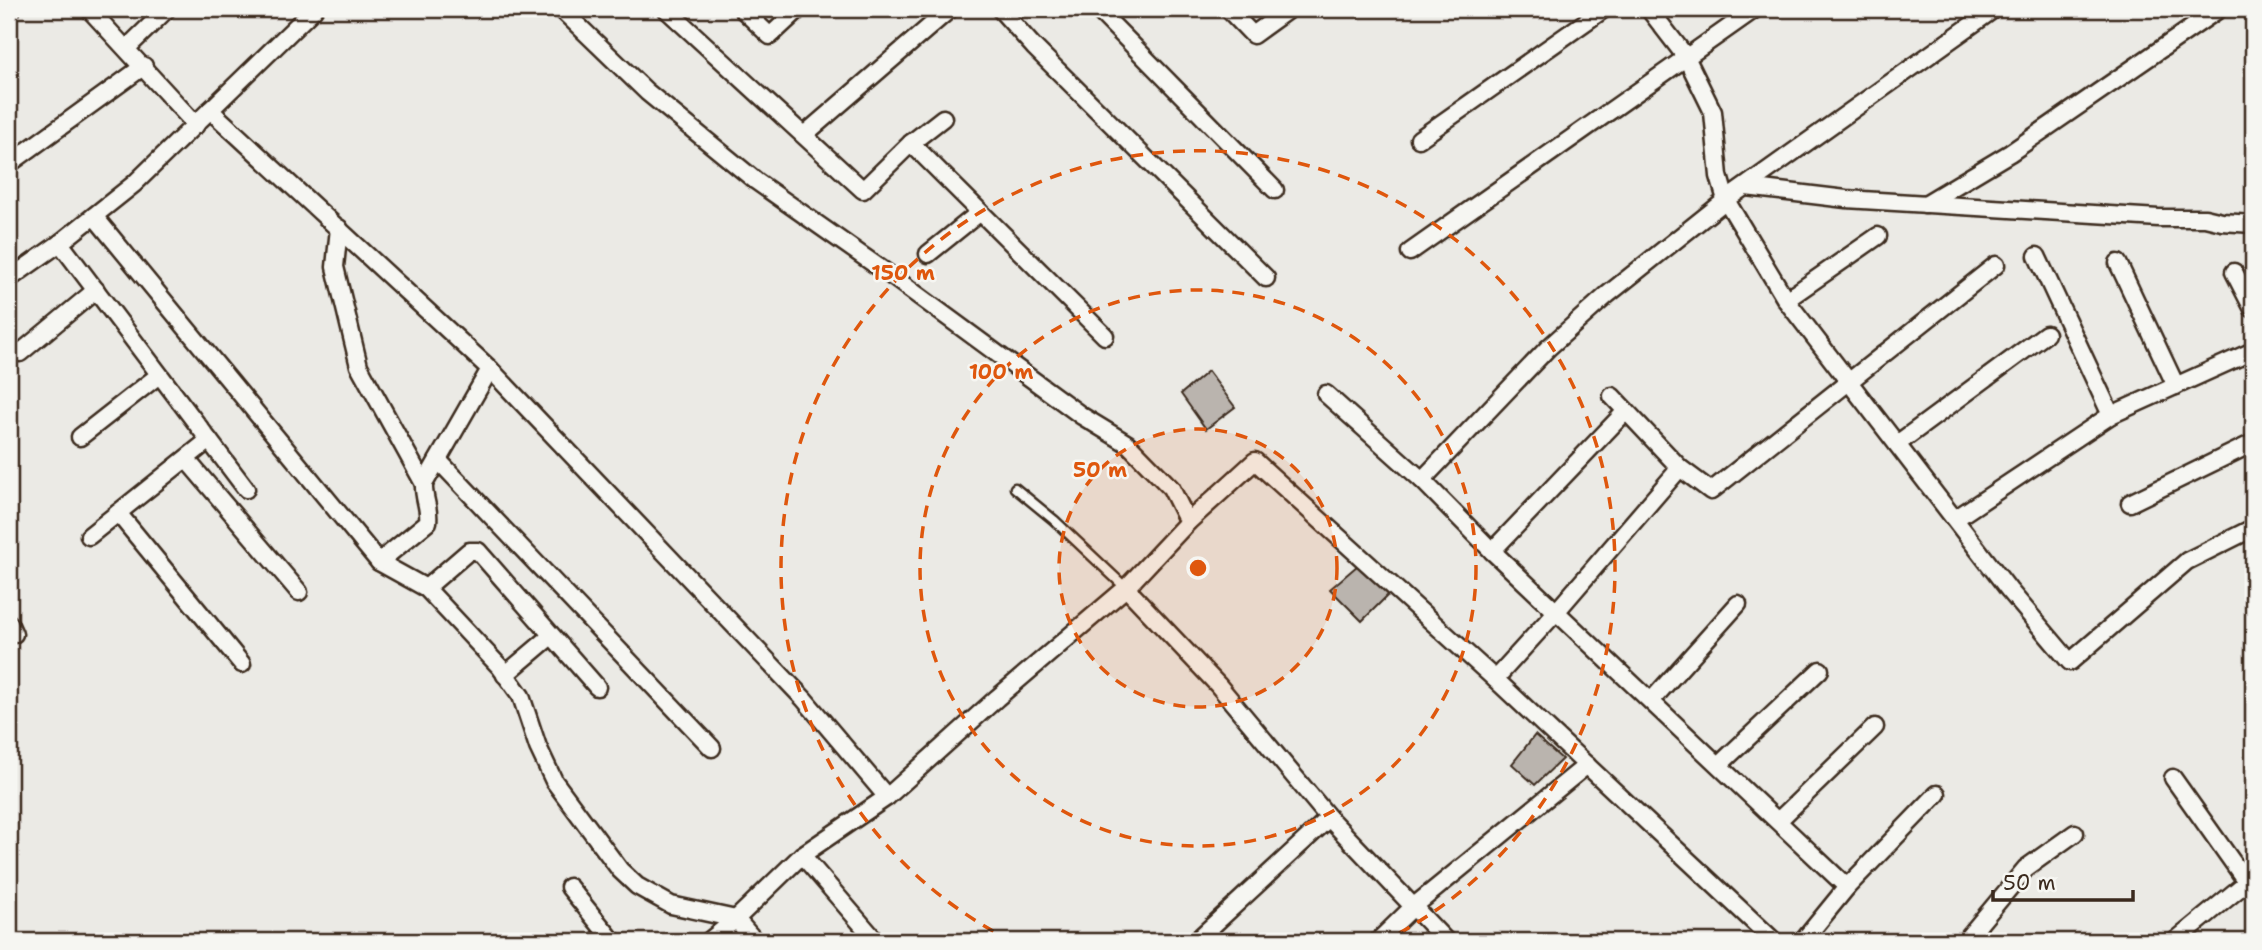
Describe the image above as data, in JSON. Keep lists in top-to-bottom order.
{
  "scale_bar": "50 m",
  "rings": ["150 m", "100 m", "50 m"]
}
